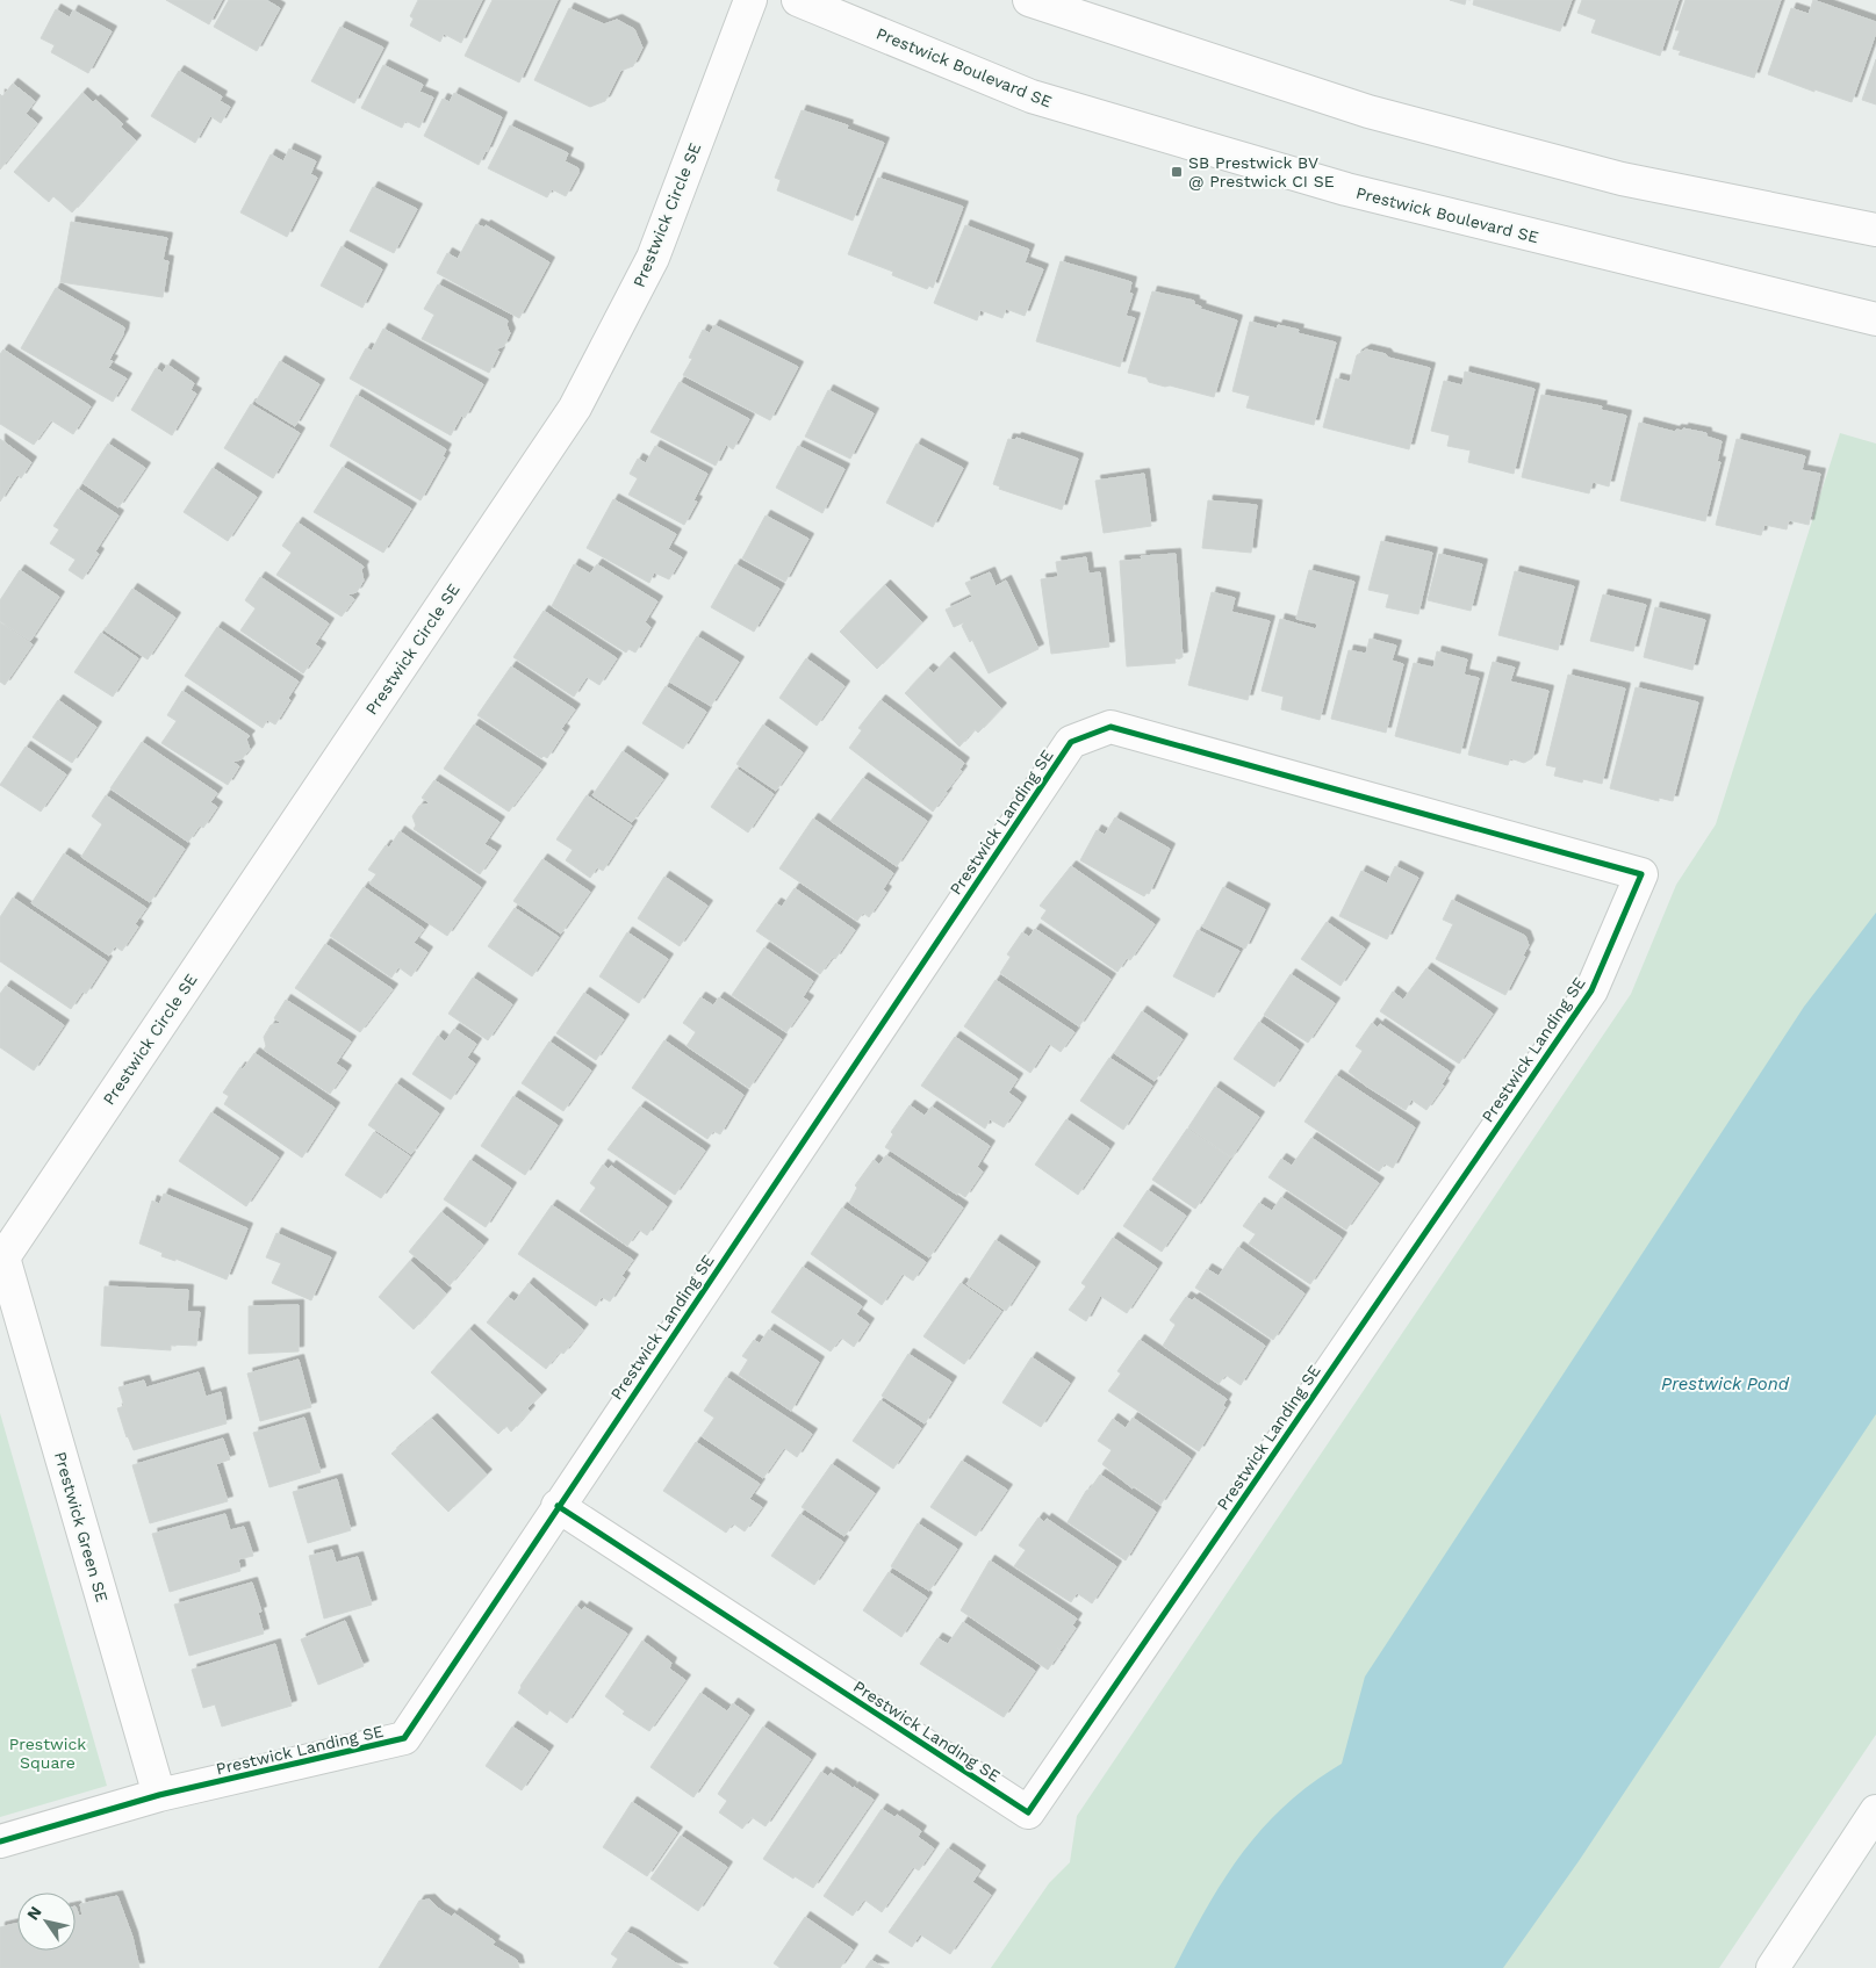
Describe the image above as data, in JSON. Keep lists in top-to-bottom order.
{
  "streets": {
    "street": [
      "Prestwick Boulevard SE",
      "Prestwick Circle SE",
      "Prestwick Landing SE",
      "Prestwick Green SE"
    ]
  },
  "crossings": [
    ["Prestwick Circle SE", "Prestwick Green SE"],
    ["Prestwick Landing SE", "Prestwick Green SE"]
  ],
  "water": ["Prestwick Pond"],
  "parks": ["Prestwick Square"],
  "places": {
    "transit": ["SB Prestwick BV @ Prestwick CI SE"]
  },
  "north": "top left"
}
